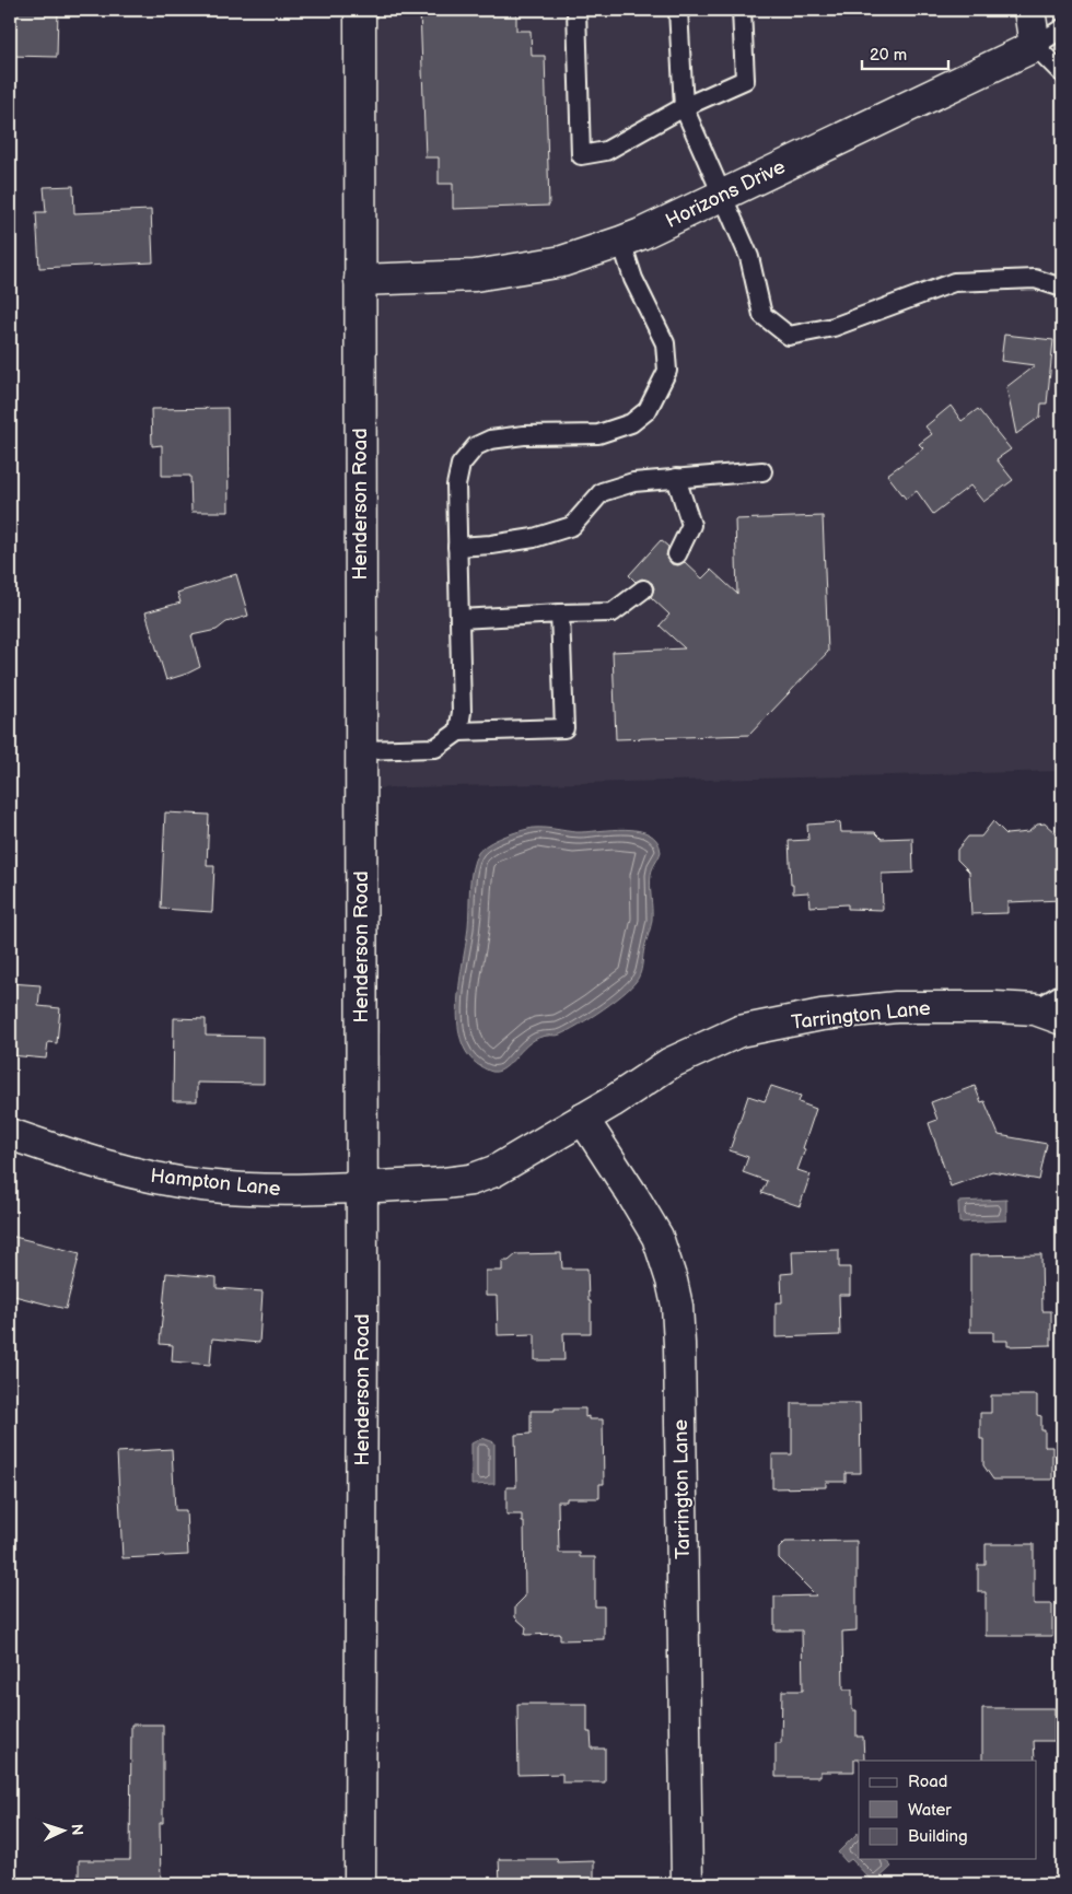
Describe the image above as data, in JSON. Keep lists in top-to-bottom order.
{
  "streets": {
    "street": [
      "Horizons Drive",
      "Henderson Road",
      "Tarrington Lane",
      "Hampton Lane"
    ]
  },
  "crossings": [
    ["Horizons Drive", "Henderson Road"],
    ["Henderson Road", "Tarrington Lane"],
    ["Henderson Road", "Hampton Lane"],
    ["Tarrington Lane", "Hampton Lane"]
  ],
  "legend": ["Road", "Water", "Building"],
  "scale_bar": "20 m",
  "north": "right"
}
